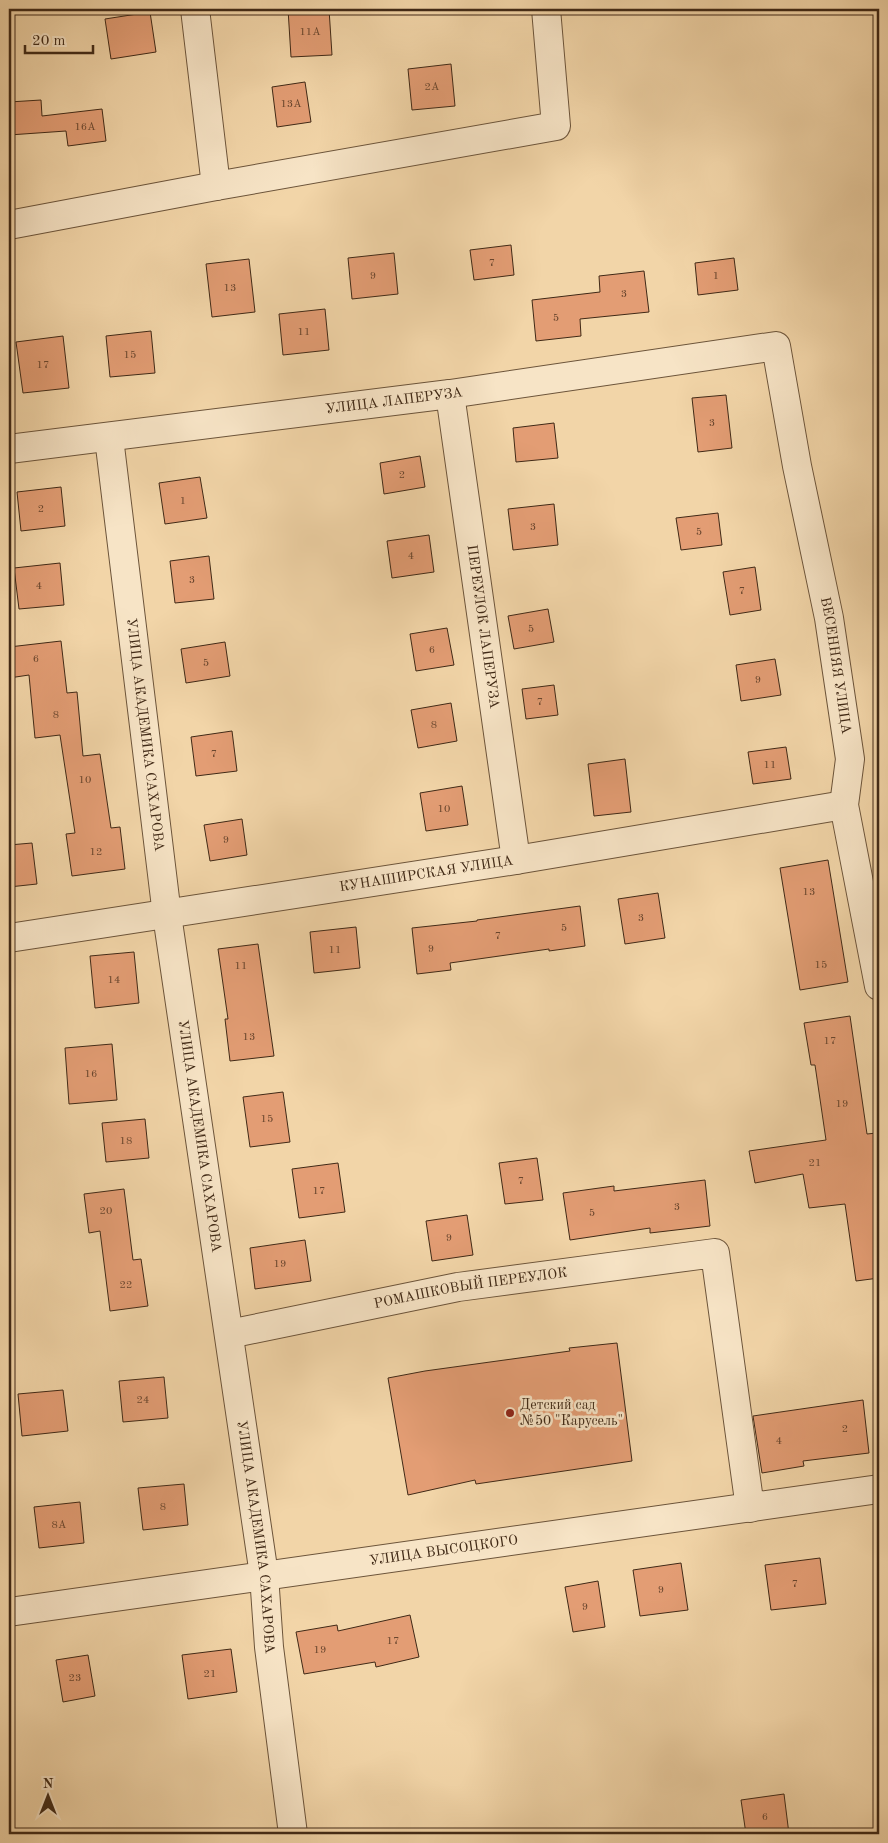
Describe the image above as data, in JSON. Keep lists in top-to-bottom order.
{
  "streets": {
    "street": [
      "УЛИЦА ЛАПЕРУЗА",
      "ПЕРЕУЛОК ЛАПЕРУЗА",
      "ВЕСЕННЯЯ УЛИЦА",
      "УЛИЦА АКАДЕМИКА САХАРОВА",
      "КУНАШИРСКАЯ УЛИЦА",
      "РОМАШКОВЫЙ ПЕРЕУЛОК",
      "УЛИЦА ВЫСОЦКОГО"
    ]
  },
  "crossings": [
    ["УЛИЦА ЛАПЕРУЗА", "ПЕРЕУЛОК ЛАПЕРУЗА"],
    ["УЛИЦА ЛАПЕРУЗА", "ВЕСЕННЯЯ УЛИЦА"],
    ["УЛИЦА ЛАПЕРУЗА", "УЛИЦА АКАДЕМИКА САХАРОВА"],
    ["ПЕРЕУЛОК ЛАПЕРУЗА", "КУНАШИРСКАЯ УЛИЦА"],
    ["ВЕСЕННЯЯ УЛИЦА", "КУНАШИРСКАЯ УЛИЦА"],
    ["УЛИЦА АКАДЕМИКА САХАРОВА", "КУНАШИРСКАЯ УЛИЦА"],
    ["УЛИЦА АКАДЕМИКА САХАРОВА", "РОМАШКОВЫЙ ПЕРЕУЛОК"],
    ["УЛИЦА АКАДЕМИКА САХАРОВА", "УЛИЦА ВЫСОЦКОГО"],
    ["РОМАШКОВЫЙ ПЕРЕУЛОК", "УЛИЦА ВЫСОЦКОГО"]
  ],
  "places": ["Детский сад №50 \"Карусель\""],
  "house_numbers": [
    "11А",
    "2А",
    "13А",
    "16А",
    "7",
    "9",
    "1",
    "13",
    "3",
    "5",
    "11",
    "15",
    "17",
    "3",
    "2",
    "1",
    "2",
    "3",
    "5",
    "4",
    "3",
    "4",
    "7",
    "5",
    "6",
    "6",
    "5",
    "9",
    "7",
    "8",
    "8",
    "7",
    "11",
    "10",
    "10",
    "9",
    "12",
    "13",
    "3",
    "5",
    "7",
    "9",
    "11",
    "15",
    "11",
    "14",
    "13",
    "17",
    "16",
    "19",
    "15",
    "18",
    "21",
    "7",
    "17",
    "3",
    "20",
    "5",
    "9",
    "19",
    "22",
    "24",
    "2",
    "4",
    "8",
    "8А",
    "7",
    "9",
    "9",
    "17",
    "19",
    "21",
    "23",
    "6"
  ],
  "scale_bar": "20 m",
  "north": "top"
}
